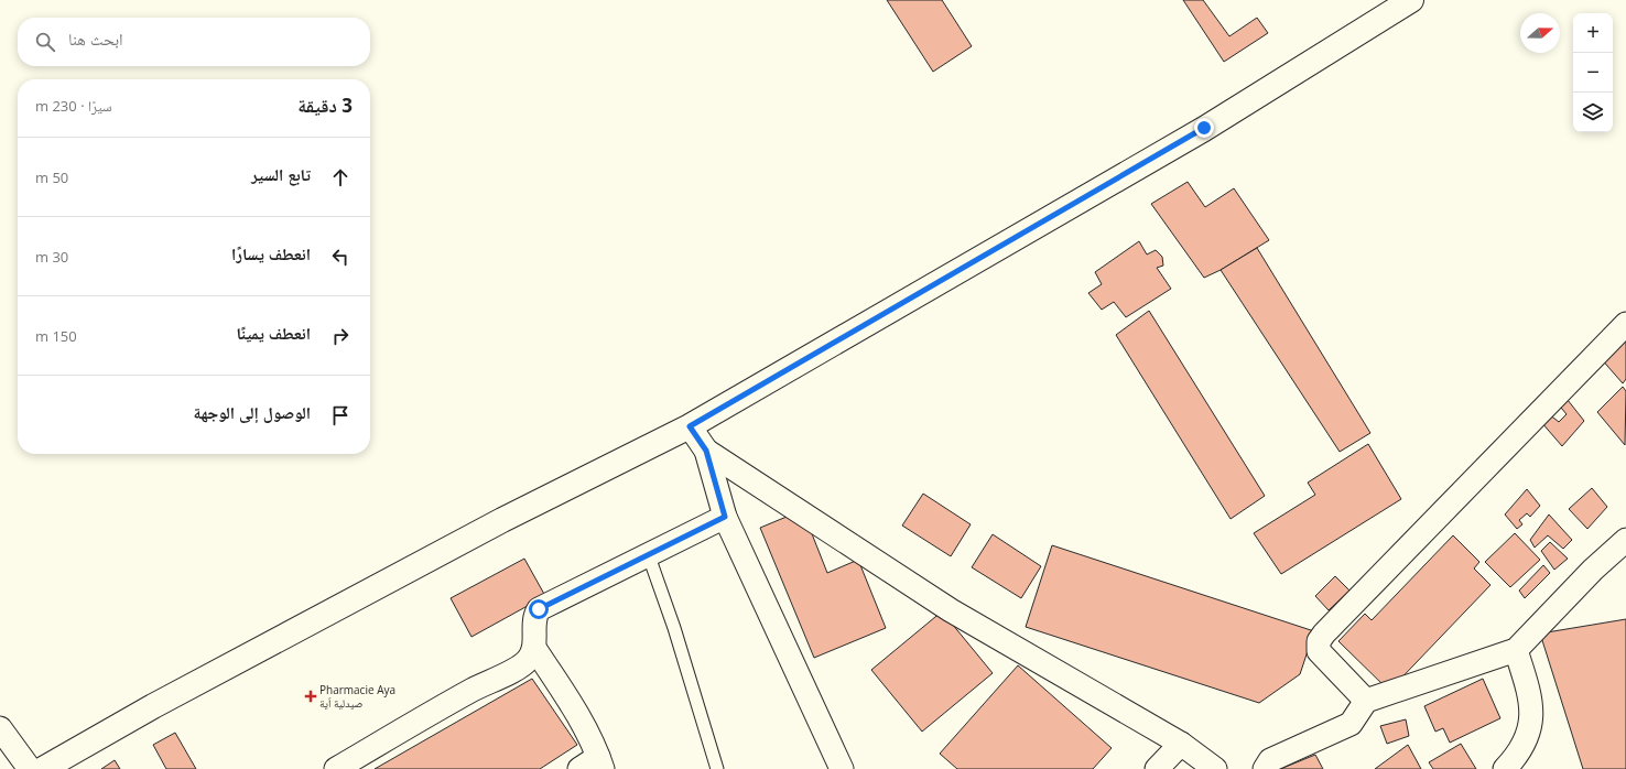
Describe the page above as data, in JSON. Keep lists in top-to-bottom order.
{
  "places": {
    "health": ["Pharmacie Aya صيدلية اَية"]
  },
  "north": "right",
  "page": {
    "map_buttons": ["+", "−"],
    "search": "ابحث هنا",
    "heading": ["3 دقيقة", "سيرًا · 230 m"],
    "list": [
      ["تابع السير", "50 m"],
      ["انعطف يسارًا", "30 m"],
      ["انعطف يمينًا", "150 m"],
      "الوصول إلى الوجهة"
    ]
  }
}
